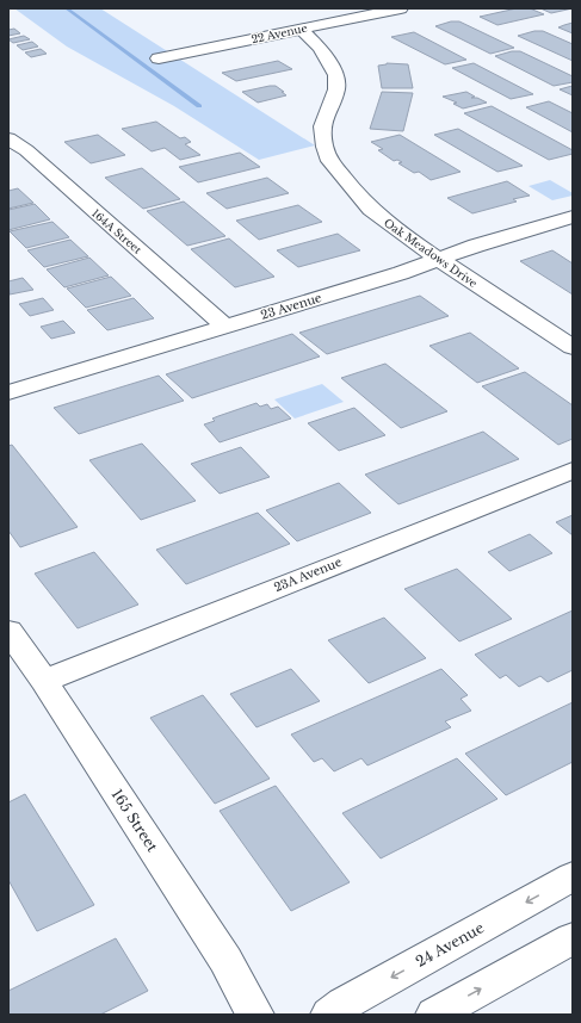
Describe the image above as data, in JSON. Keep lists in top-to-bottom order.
{
  "streets": {
    "street": [
      "22 Avenue",
      "164A Street",
      "Oak Meadows Drive",
      "23 Avenue",
      "23A Avenue",
      "165 Street",
      "24 Avenue"
    ]
  },
  "crossings": [
    ["22 Avenue", "Oak Meadows Drive"],
    ["164A Street", "23 Avenue"],
    ["Oak Meadows Drive", "23 Avenue"],
    ["23A Avenue", "165 Street"]
  ]
}
